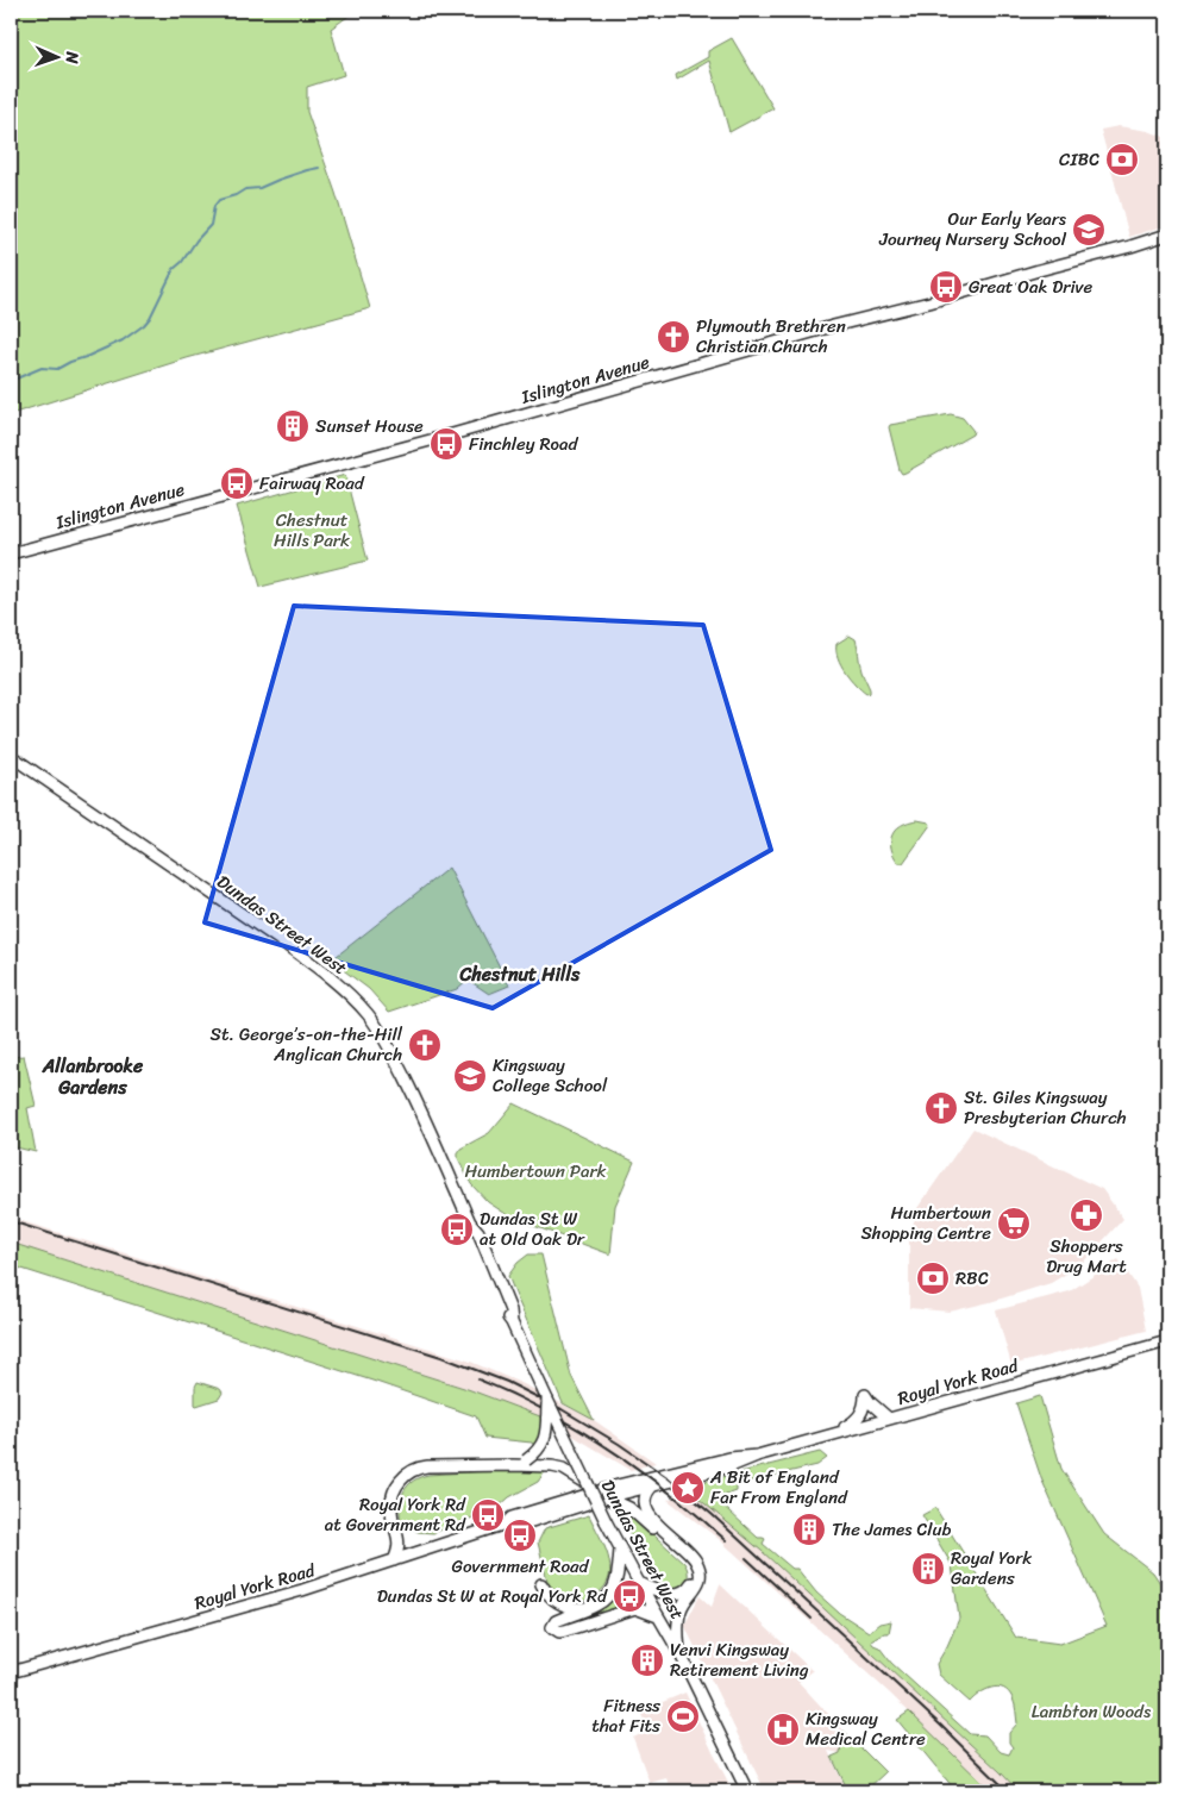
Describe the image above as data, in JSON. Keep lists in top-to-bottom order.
{
  "streets": {
    "main road": ["Islington Avenue", "Dundas Street West", "Royal York Road"]
  },
  "districts": ["Chestnut Hills", "Allanbrooke Gardens"],
  "parks": ["Chestnut Hills Park", "Humbertown Park", "Lambton Woods"],
  "places": {
    "bank": ["CIBC", "RBC"],
    "school or university": ["Our Early Years Journey Nursery School", "Kingsway College School"],
    "bus stop": [
      "Great Oak Drive",
      "Finchley Road",
      "Fairway Road",
      "Dundas St W at Old Oak Dr",
      "Royal York Rd at Government Rd",
      "Government Road",
      "Dundas St W at Royal York Rd"
    ],
    "church": ["Plymouth Brethren Christian Church", "St. George’s-on-the-Hill Anglican Church", "St. Giles Kingsway Presbyterian Church"],
    "building": [
      "Sunset House",
      "The James Club",
      "Royal York Gardens",
      "Venvi Kingsway Retirement Living"
    ],
    "pharmacy": ["Shoppers Drug Mart"],
    "supermarket": ["Humbertown Shopping Centre"],
    "place": ["A Bit of England Far From England"],
    "sports": ["Fitness that Fits"],
    "hospital": ["Kingsway Medical Centre"]
  },
  "north": "right"
}
